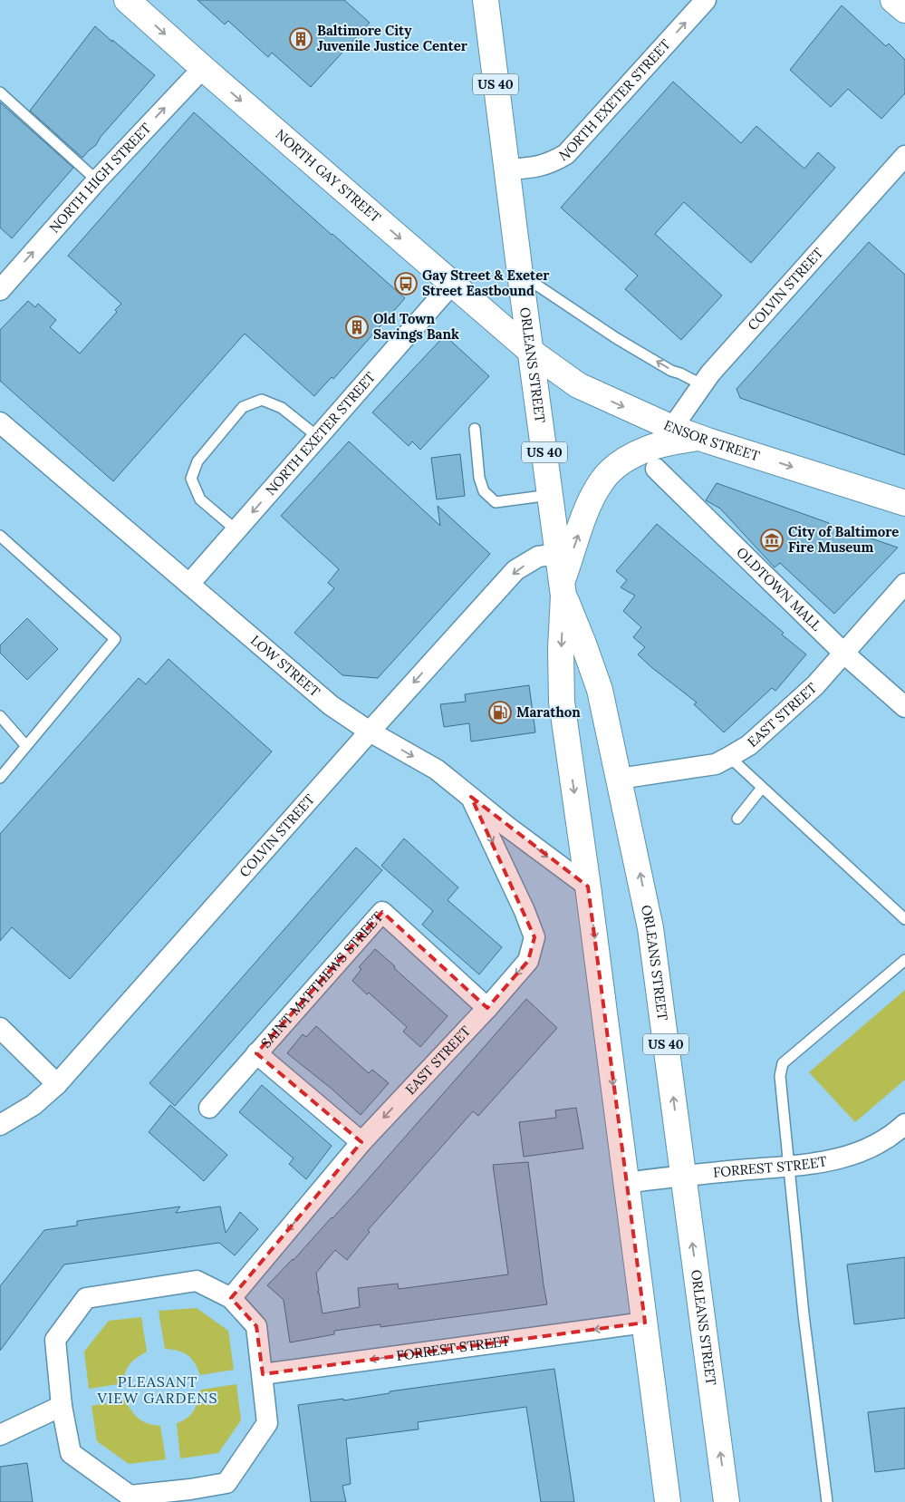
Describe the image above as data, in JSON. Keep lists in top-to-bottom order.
{
  "streets": {
    "main road": [
      "US 40",
      "NORTH GAY STREET",
      "ORLEANS STREET",
      "ENSOR STREET"
    ],
    "street": [
      "NORTH EXETER STREET",
      "NORTH HIGH STREET",
      "COLVIN STREET",
      "OLDTOWN MALL",
      "LOW STREET",
      "EAST STREET",
      "SAINT MATTHEWS STREET",
      "FORREST STREET"
    ]
  },
  "crossings": [
    ["NORTH EXETER STREET", "NORTH GAY STREET"],
    ["NORTH EXETER STREET", "ORLEANS STREET"],
    ["NORTH EXETER STREET", "LOW STREET"],
    ["NORTH GAY STREET", "NORTH HIGH STREET"],
    ["NORTH GAY STREET", "ORLEANS STREET"],
    ["NORTH GAY STREET", "ENSOR STREET"],
    ["COLVIN STREET", "ORLEANS STREET"],
    ["COLVIN STREET", "ENSOR STREET"],
    ["COLVIN STREET", "LOW STREET"],
    ["ORLEANS STREET", "ENSOR STREET"],
    ["ORLEANS STREET", "LOW STREET"],
    ["ORLEANS STREET", "EAST STREET"],
    ["ORLEANS STREET", "FORREST STREET"],
    ["OLDTOWN MALL", "EAST STREET"],
    ["LOW STREET", "EAST STREET"],
    ["EAST STREET", "SAINT MATTHEWS STREET"]
  ],
  "one_way": [
    "NORTH GAY STREET",
    "NORTH HIGH STREET",
    "ENSOR STREET",
    "LOW STREET",
    "EAST STREET",
    "FORREST STREET"
  ],
  "districts": ["PLEASANT VIEW GARDENS"],
  "places": {
    "building": ["Baltimore City Juvenile Justice Center", "Old Town Savings Bank"],
    "bus stop": ["Gay Street & Exeter Street Eastbound"],
    "museum": ["City of Baltimore Fire Museum"],
    "fuel station": ["Marathon"]
  }
}
